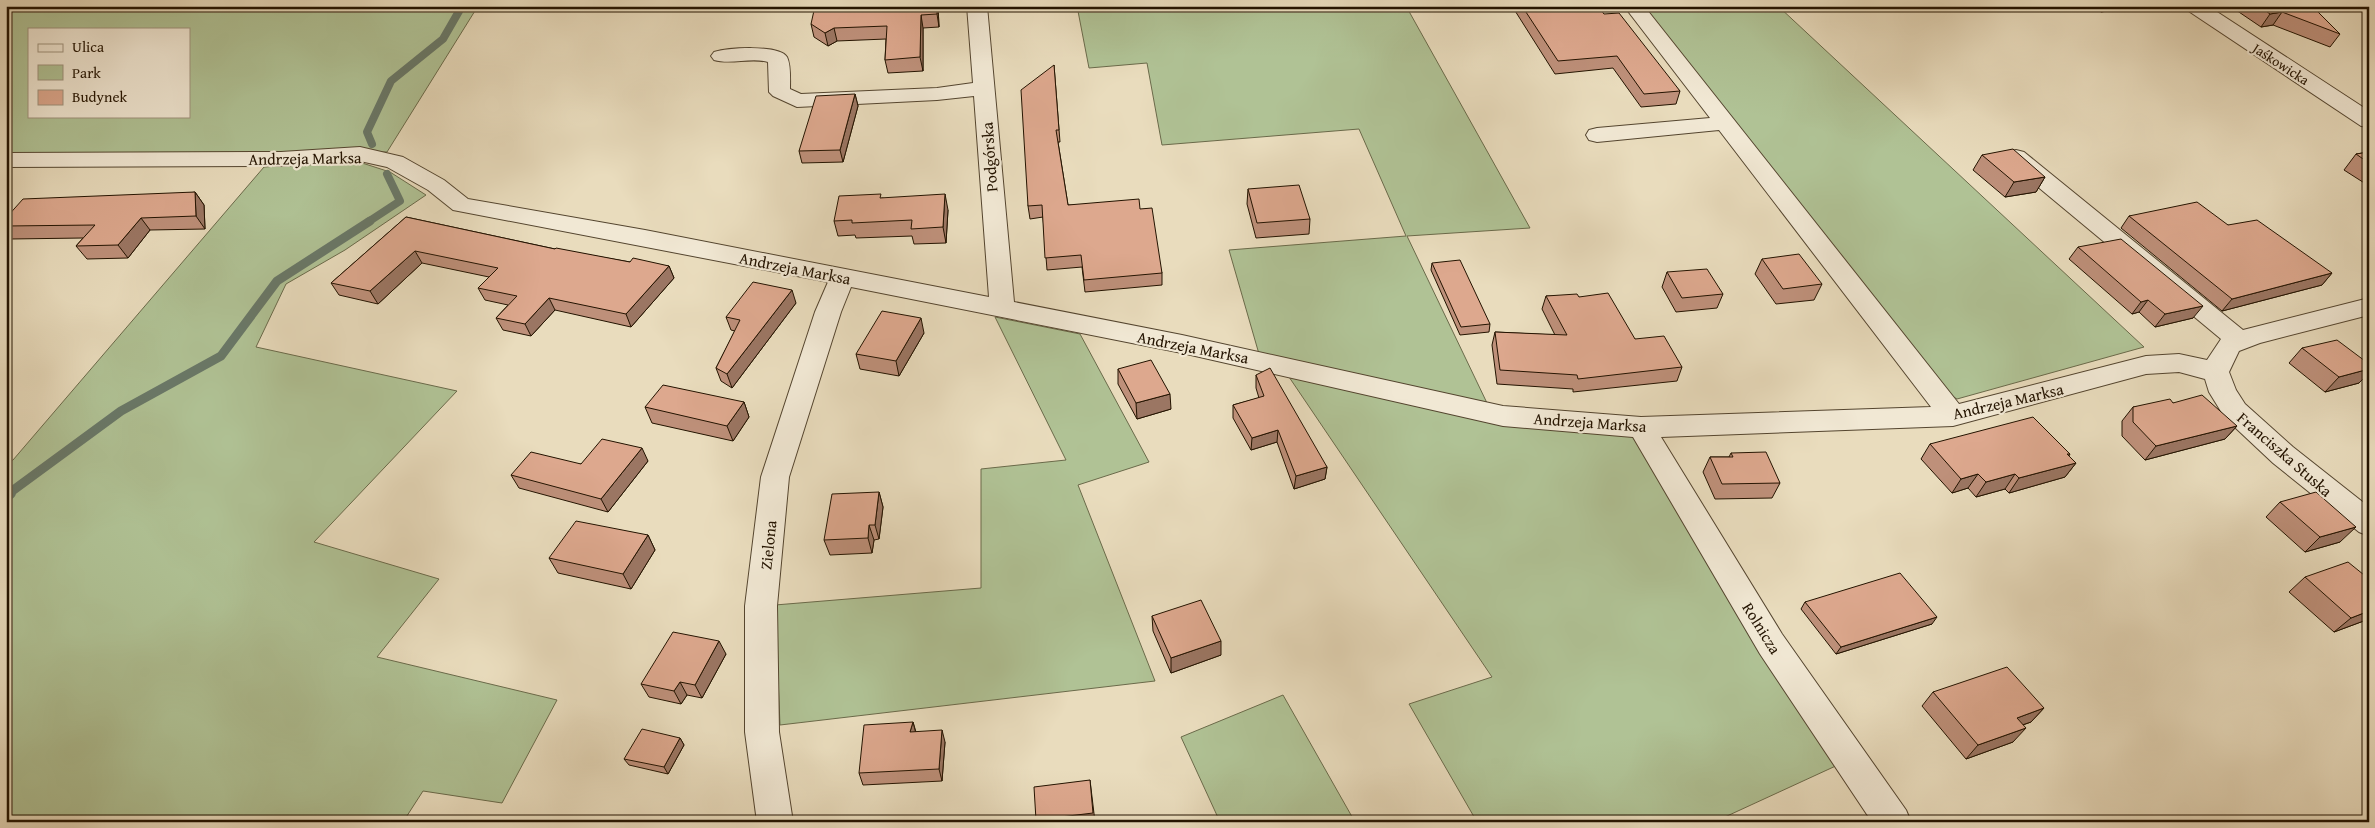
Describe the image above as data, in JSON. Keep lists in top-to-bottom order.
{
  "streets": {
    "street": [
      "Jaśkowicka",
      "Podgórska",
      "Andrzeja Marksa",
      "Franciszka Stuska",
      "Zielona",
      "Rolnicza"
    ]
  },
  "crossings": [
    ["Podgórska", "Andrzeja Marksa"],
    ["Andrzeja Marksa", "Franciszka Stuska"],
    ["Andrzeja Marksa", "Zielona"],
    ["Andrzeja Marksa", "Rolnicza"]
  ],
  "legend": ["Ulica", "Park", "Budynek"]
}
